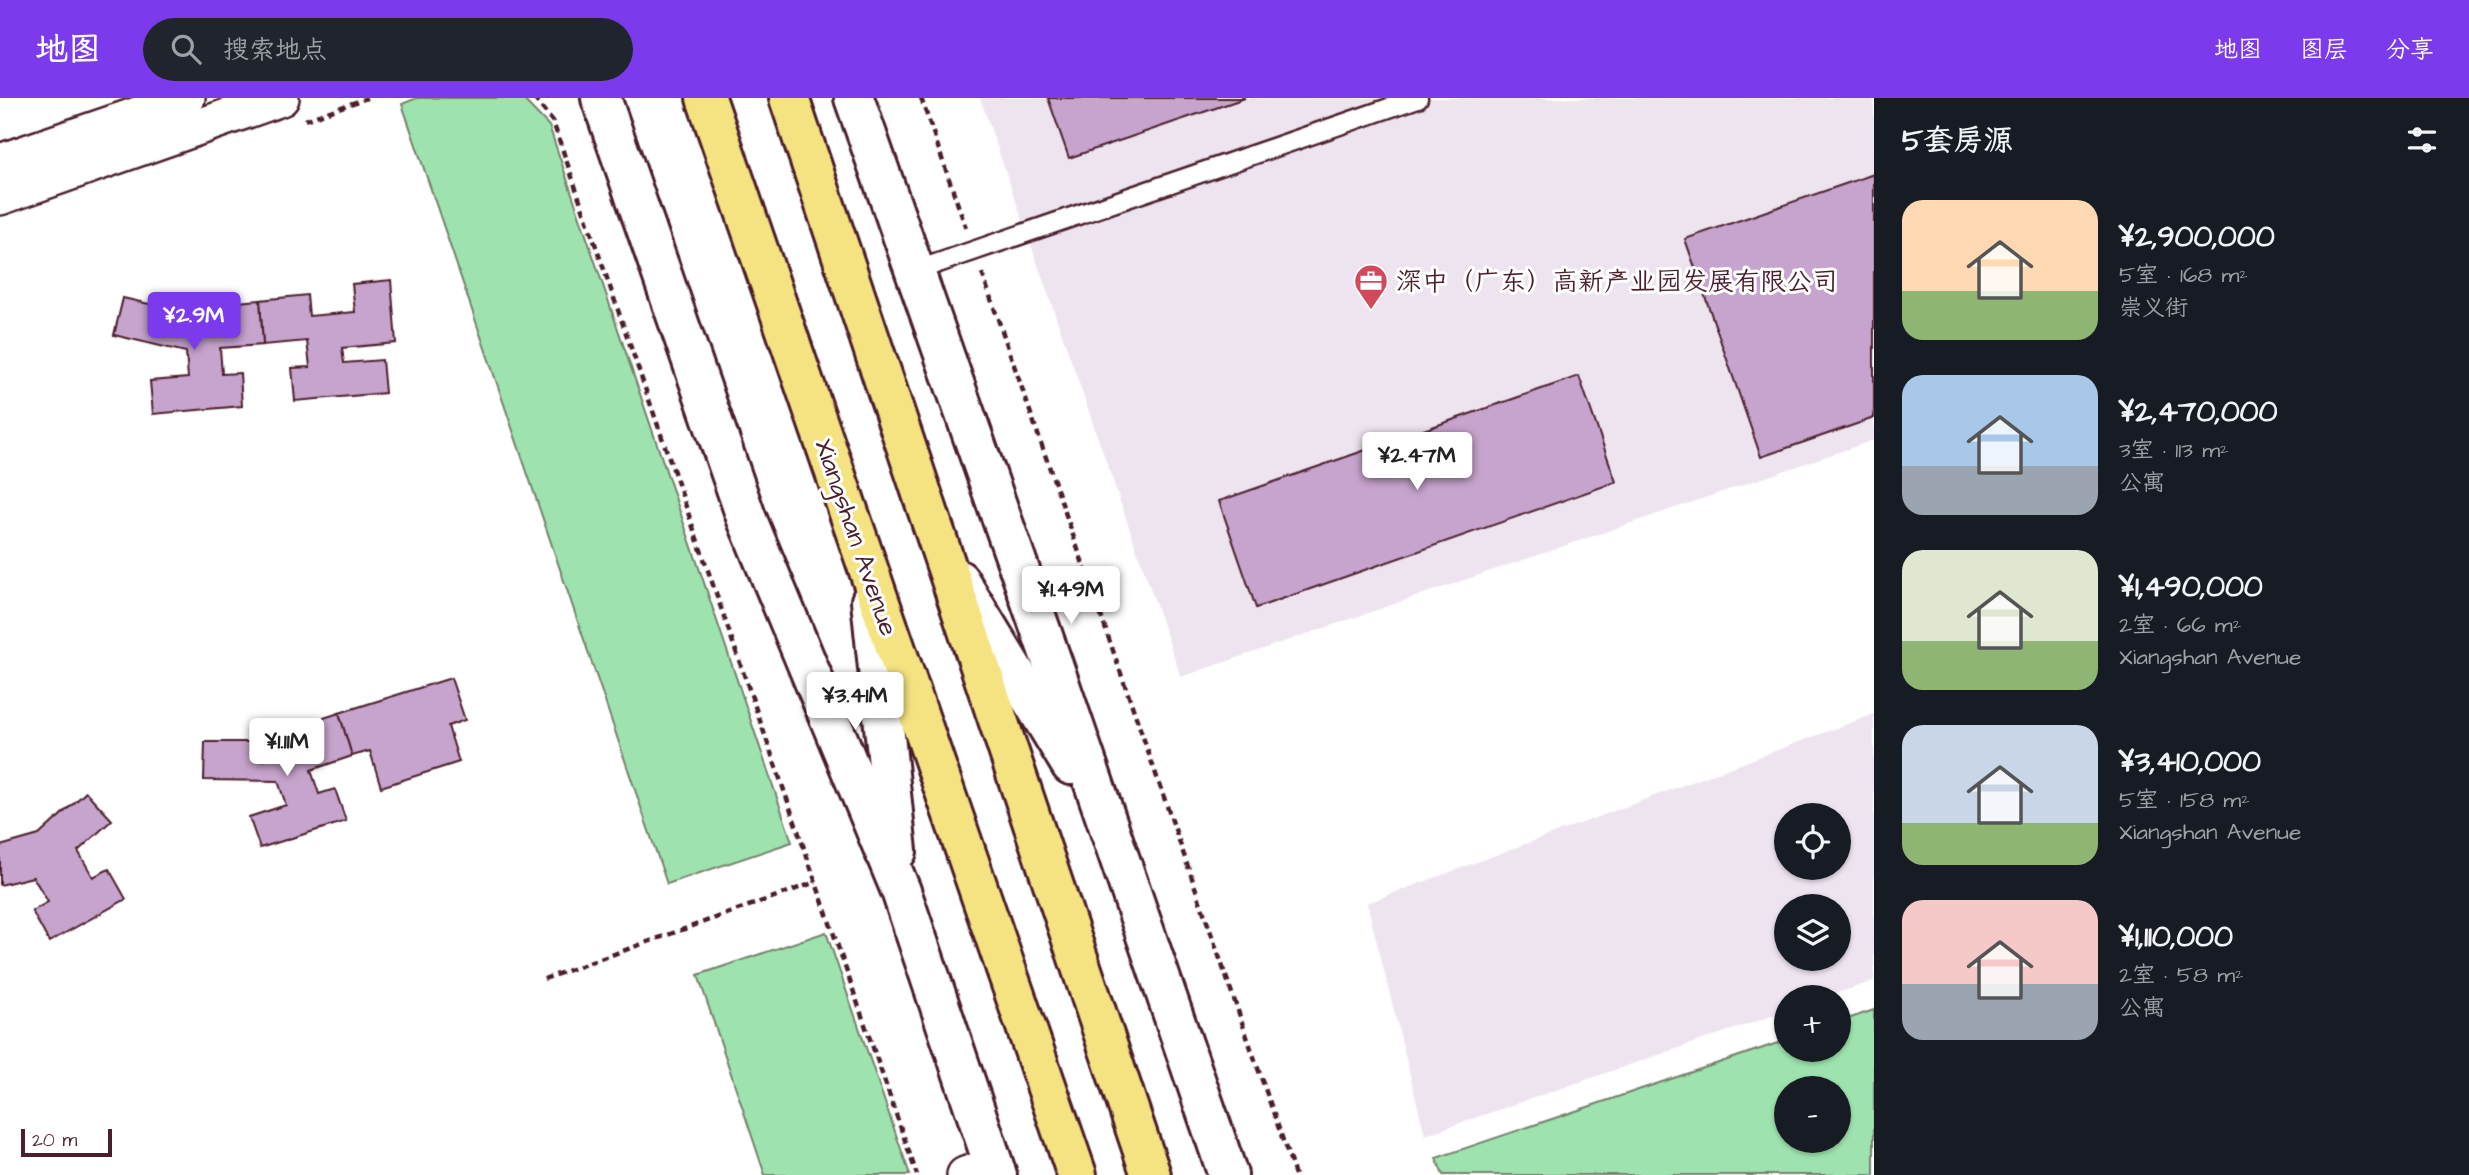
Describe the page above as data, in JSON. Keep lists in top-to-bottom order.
{
  "streets": {
    "highway": ["Xiangshan Avenue"]
  },
  "places": {
    "office": ["深中（广东）高新产业园发展有限公司"]
  },
  "scale_bar": "20 m",
  "page": {
    "header": "地图",
    "search": "搜索地点",
    "nav": ["地图", "图层", "分享"],
    "heading": "5套房源",
    "list": [
      {
        "name": "¥2,900,000",
        "note": "5室 · 168 m² · 崇义街"
      },
      {
        "name": "¥2,470,000",
        "note": "3室 · 113 m² · 公寓"
      },
      {
        "name": "¥1,490,000",
        "note": "2室 · 66 m² · Xiangshan Avenue"
      },
      {
        "name": "¥3,410,000",
        "note": "5室 · 158 m² · Xiangshan Avenue"
      },
      {
        "name": "¥1,110,000",
        "note": "2室 · 58 m² · 公寓"
      }
    ],
    "price": [
      "¥2.9M",
      "¥2.47M",
      "¥1.49M",
      "¥3.41M",
      "¥1.11M"
    ],
    "map_buttons": ["+", "−"],
    "scale": "20 m"
  }
}
